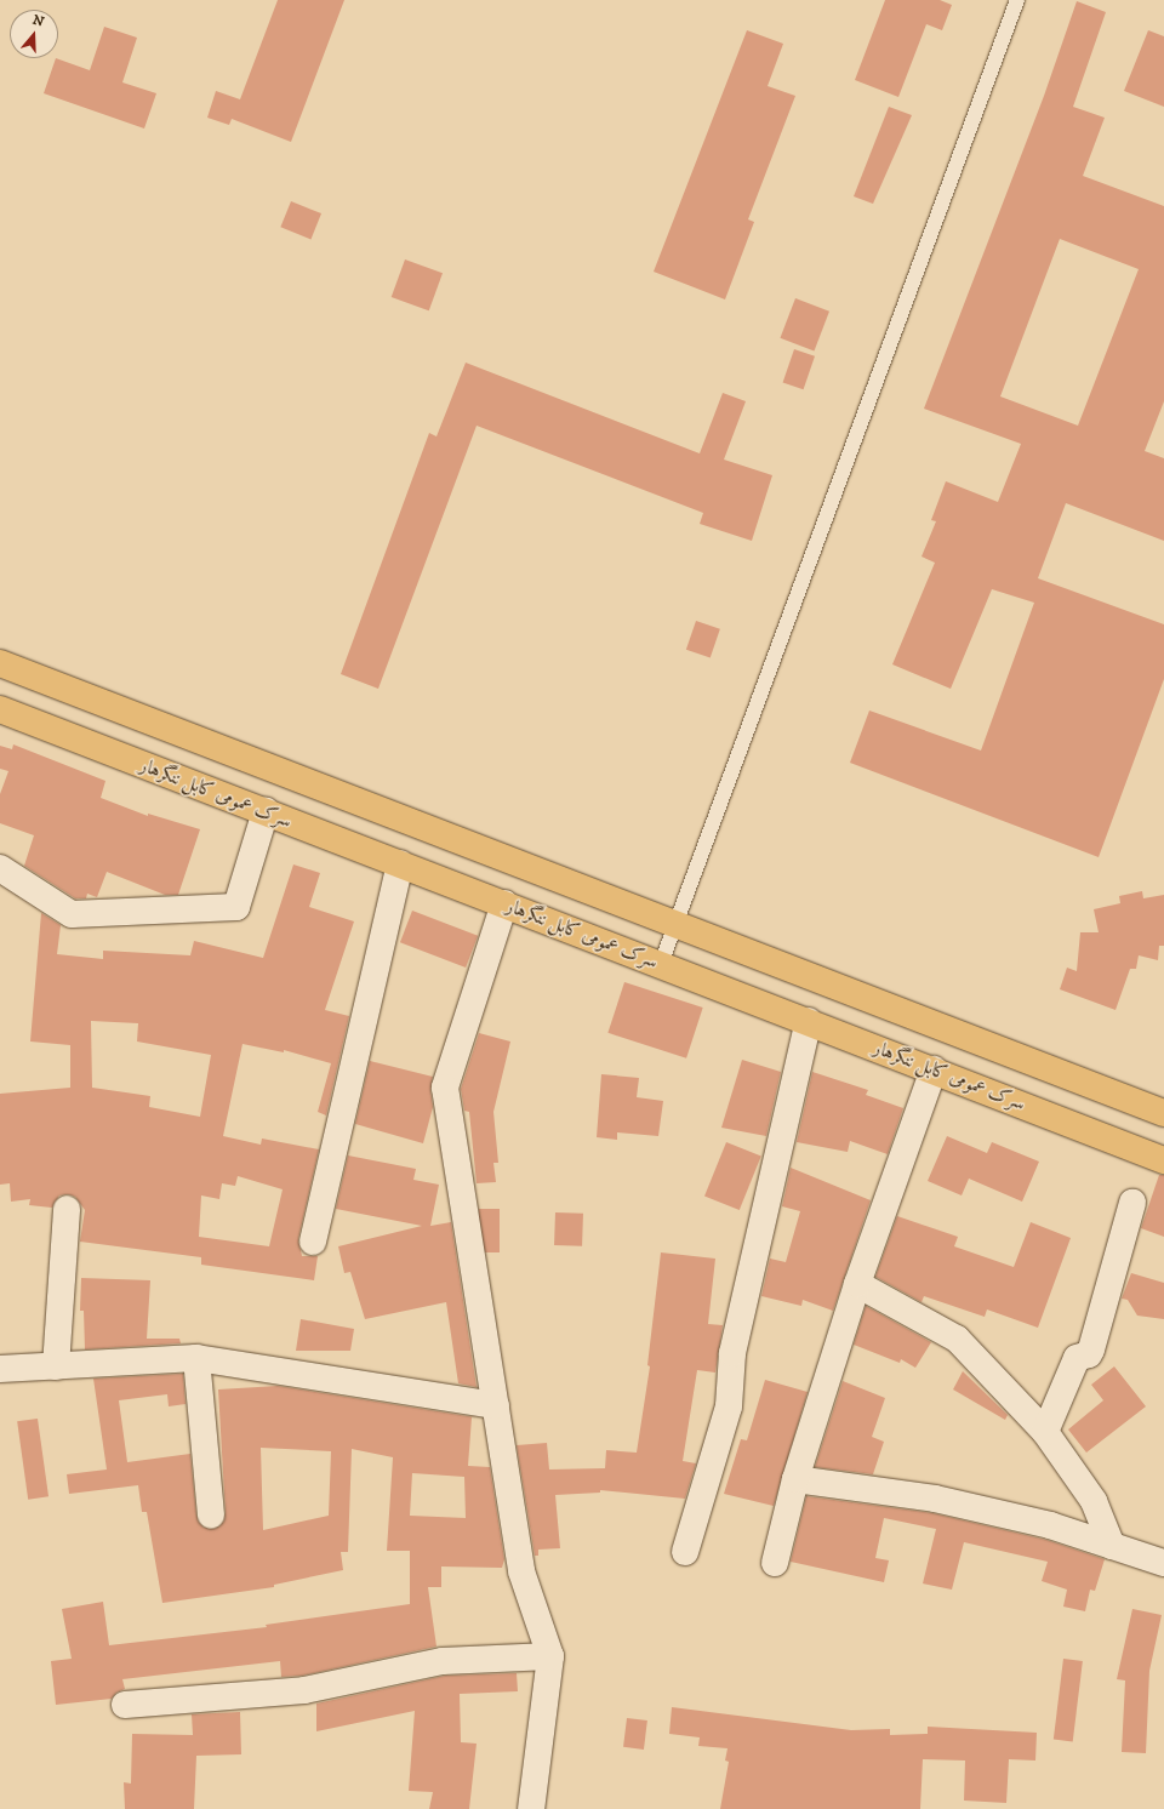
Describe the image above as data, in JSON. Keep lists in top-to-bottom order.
{
  "streets": {
    "highway": ["سرک عمومی کابل ننگرهار"]
  },
  "north": "top"
}
